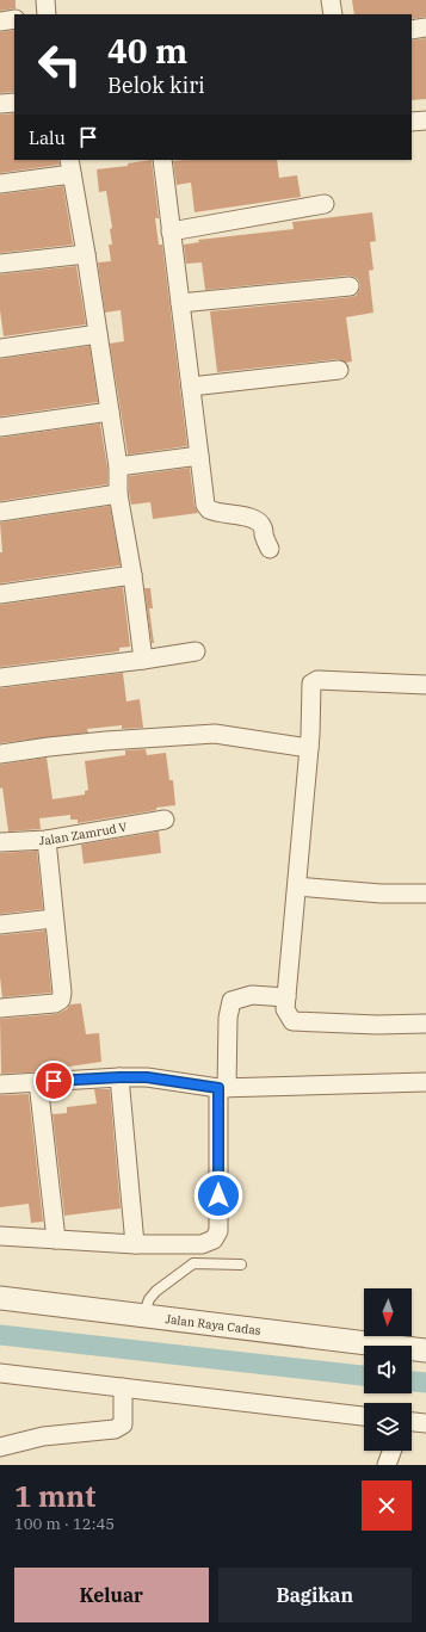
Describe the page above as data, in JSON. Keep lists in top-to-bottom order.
{
  "streets": {
    "street": ["Jalan Zamrud V", "Jalan Raya Cadas"]
  },
  "north": "bottom",
  "page": {
    "turn": ["40 m", "Belok kiri"],
    "then": "Lalu",
    "heading": ["1 mnt", "100 m · 12:45"],
    "buttons": ["Keluar", "Bagikan"]
  }
}
